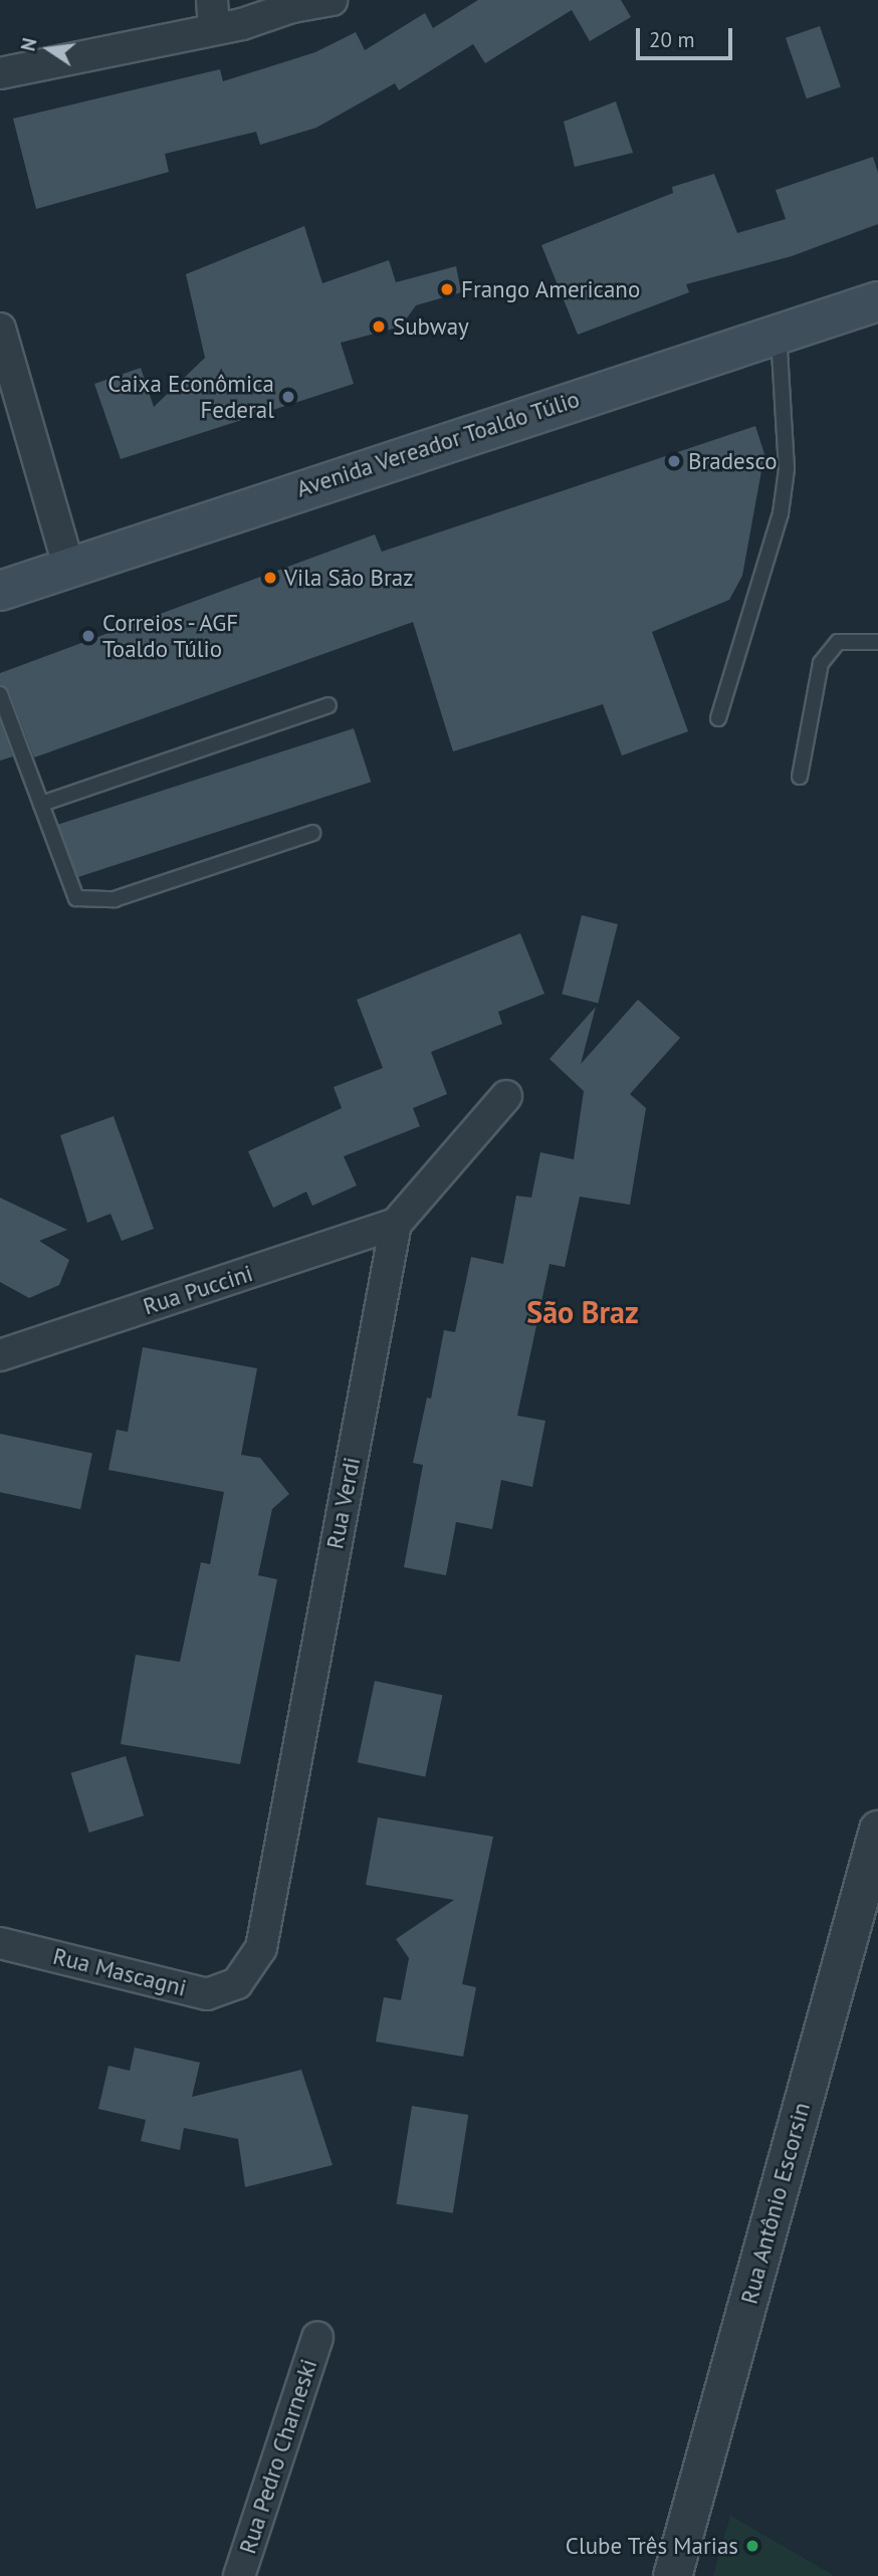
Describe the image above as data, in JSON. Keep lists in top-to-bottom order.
{
  "streets": {
    "main road": ["Avenida Vereador Toaldo Túlio"],
    "street": [
      "Rua Puccini",
      "Rua Verdi",
      "Rua Mascagni",
      "Rua Antônio Escorsin",
      "Rua Pedro Charneski"
    ]
  },
  "crossings": [
    ["Rua Puccini", "Rua Verdi"],
    ["Rua Verdi", "Rua Mascagni"]
  ],
  "districts": ["São Braz"],
  "places": [
    "Frango Americano",
    "Subway",
    "Caixa Econômica Federal",
    "Bradesco",
    "Vila São Braz",
    "Correios - AGF Toaldo Túlio",
    "Clube Três Marias"
  ],
  "scale_bar": "20 m",
  "north": "left"
}
